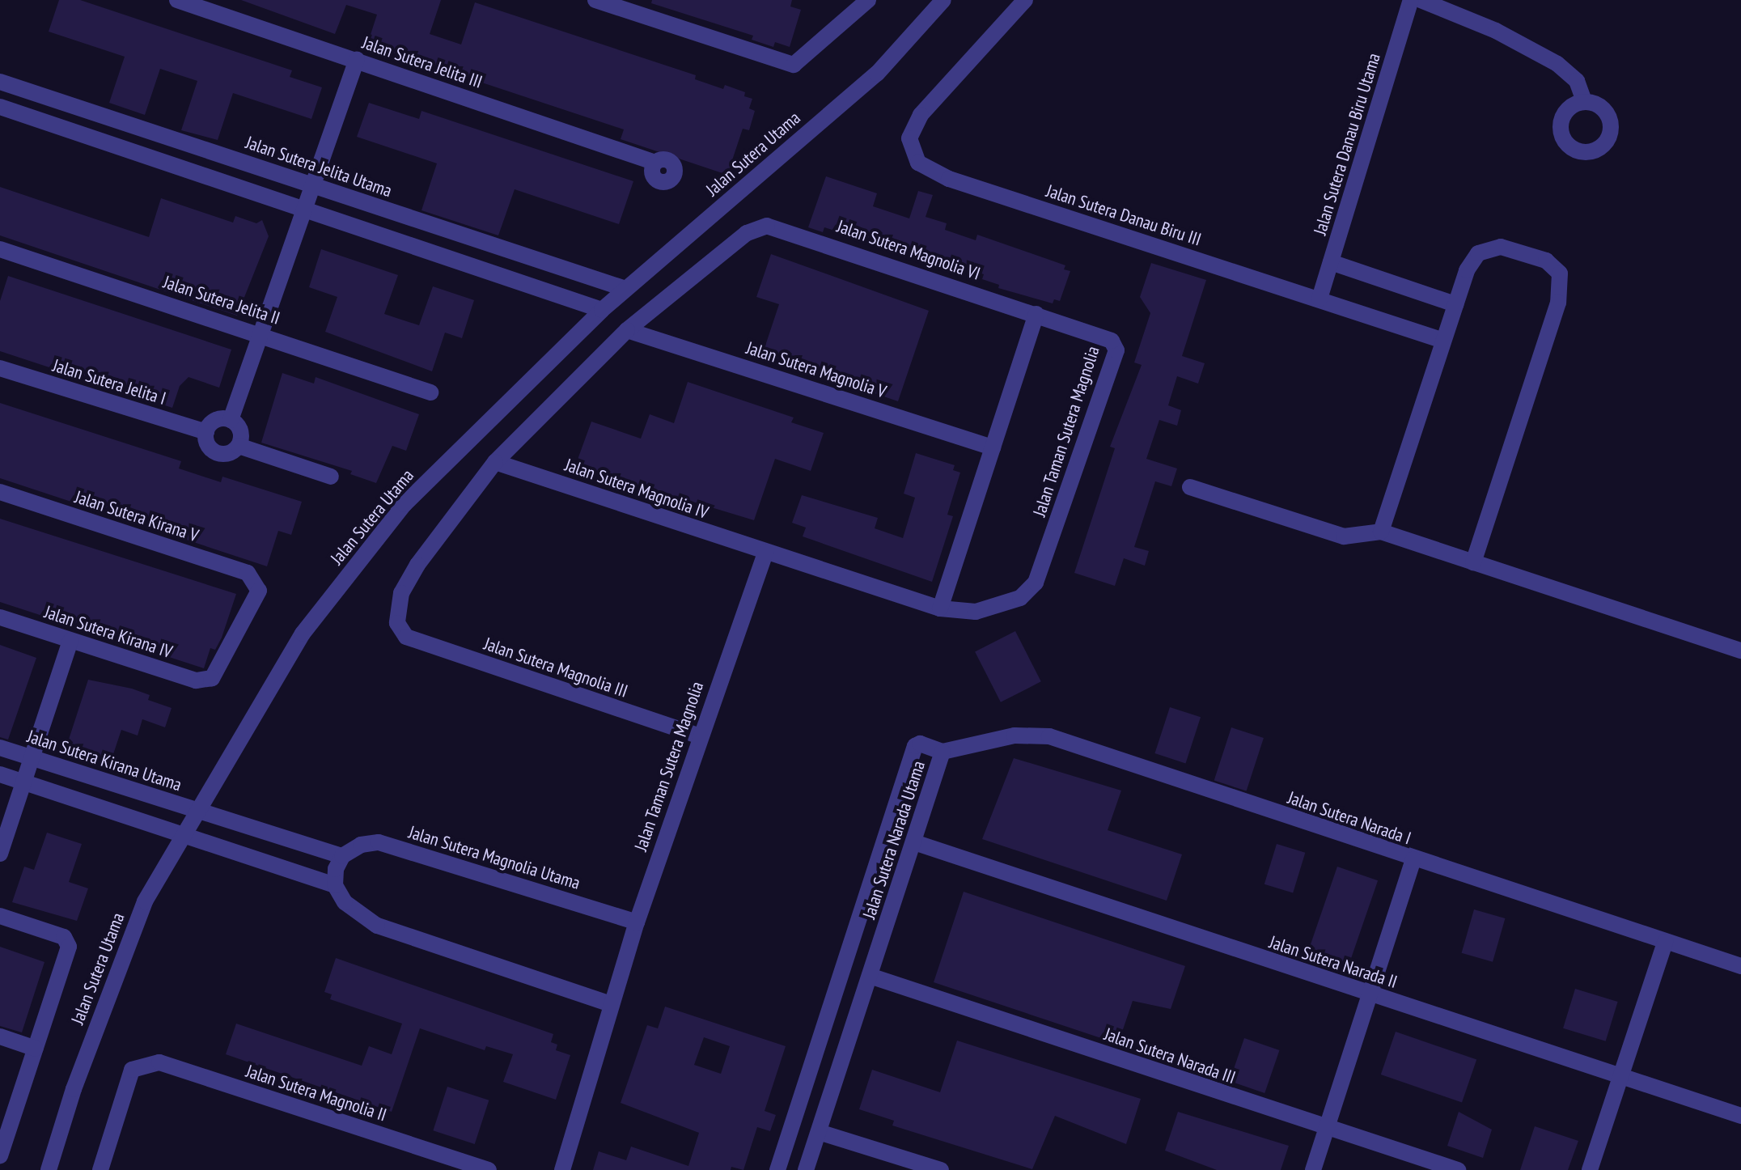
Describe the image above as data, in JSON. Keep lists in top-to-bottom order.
{
  "streets": {
    "street": [
      "Jalan Sutera Jelita III",
      "Jalan Sutera Danau Biru Utama",
      "Jalan Sutera Utama",
      "Jalan Sutera Jelita Utama",
      "Jalan Sutera Danau Biru III",
      "Jalan Sutera Magnolia VI",
      "Jalan Sutera Jelita II",
      "Jalan Sutera Magnolia V",
      "Jalan Sutera Jelita I",
      "Jalan Taman Sutera Magnolia",
      "Jalan Sutera Magnolia IV",
      "Jalan Sutera Kirana V",
      "Jalan Sutera Kirana IV",
      "Jalan Sutera Magnolia III",
      "Jalan Sutera Kirana Utama",
      "Jalan Sutera Narada I",
      "Jalan Sutera Narada Utama",
      "Jalan Sutera Magnolia Utama",
      "Jalan Sutera Narada II",
      "Jalan Sutera Narada III",
      "Jalan Sutera Magnolia II"
    ]
  },
  "crossings": [
    ["Jalan Sutera Danau Biru Utama", "Jalan Sutera Danau Biru III"],
    ["Jalan Sutera Utama", "Jalan Sutera Jelita Utama"],
    ["Jalan Sutera Utama", "Jalan Sutera Kirana Utama"],
    ["Jalan Sutera Magnolia VI", "Jalan Sutera Magnolia V"],
    ["Jalan Sutera Magnolia VI", "Jalan Taman Sutera Magnolia"],
    ["Jalan Taman Sutera Magnolia", "Jalan Sutera Magnolia IV"],
    ["Jalan Taman Sutera Magnolia", "Jalan Sutera Magnolia III"],
    ["Jalan Taman Sutera Magnolia", "Jalan Sutera Magnolia Utama"],
    ["Jalan Sutera Magnolia IV", "Jalan Sutera Magnolia III"],
    ["Jalan Sutera Kirana V", "Jalan Sutera Kirana IV"],
    ["Jalan Sutera Narada I", "Jalan Sutera Narada Utama"],
    ["Jalan Sutera Narada Utama", "Jalan Sutera Narada II"],
    ["Jalan Sutera Narada Utama", "Jalan Sutera Narada III"]
  ]
}
